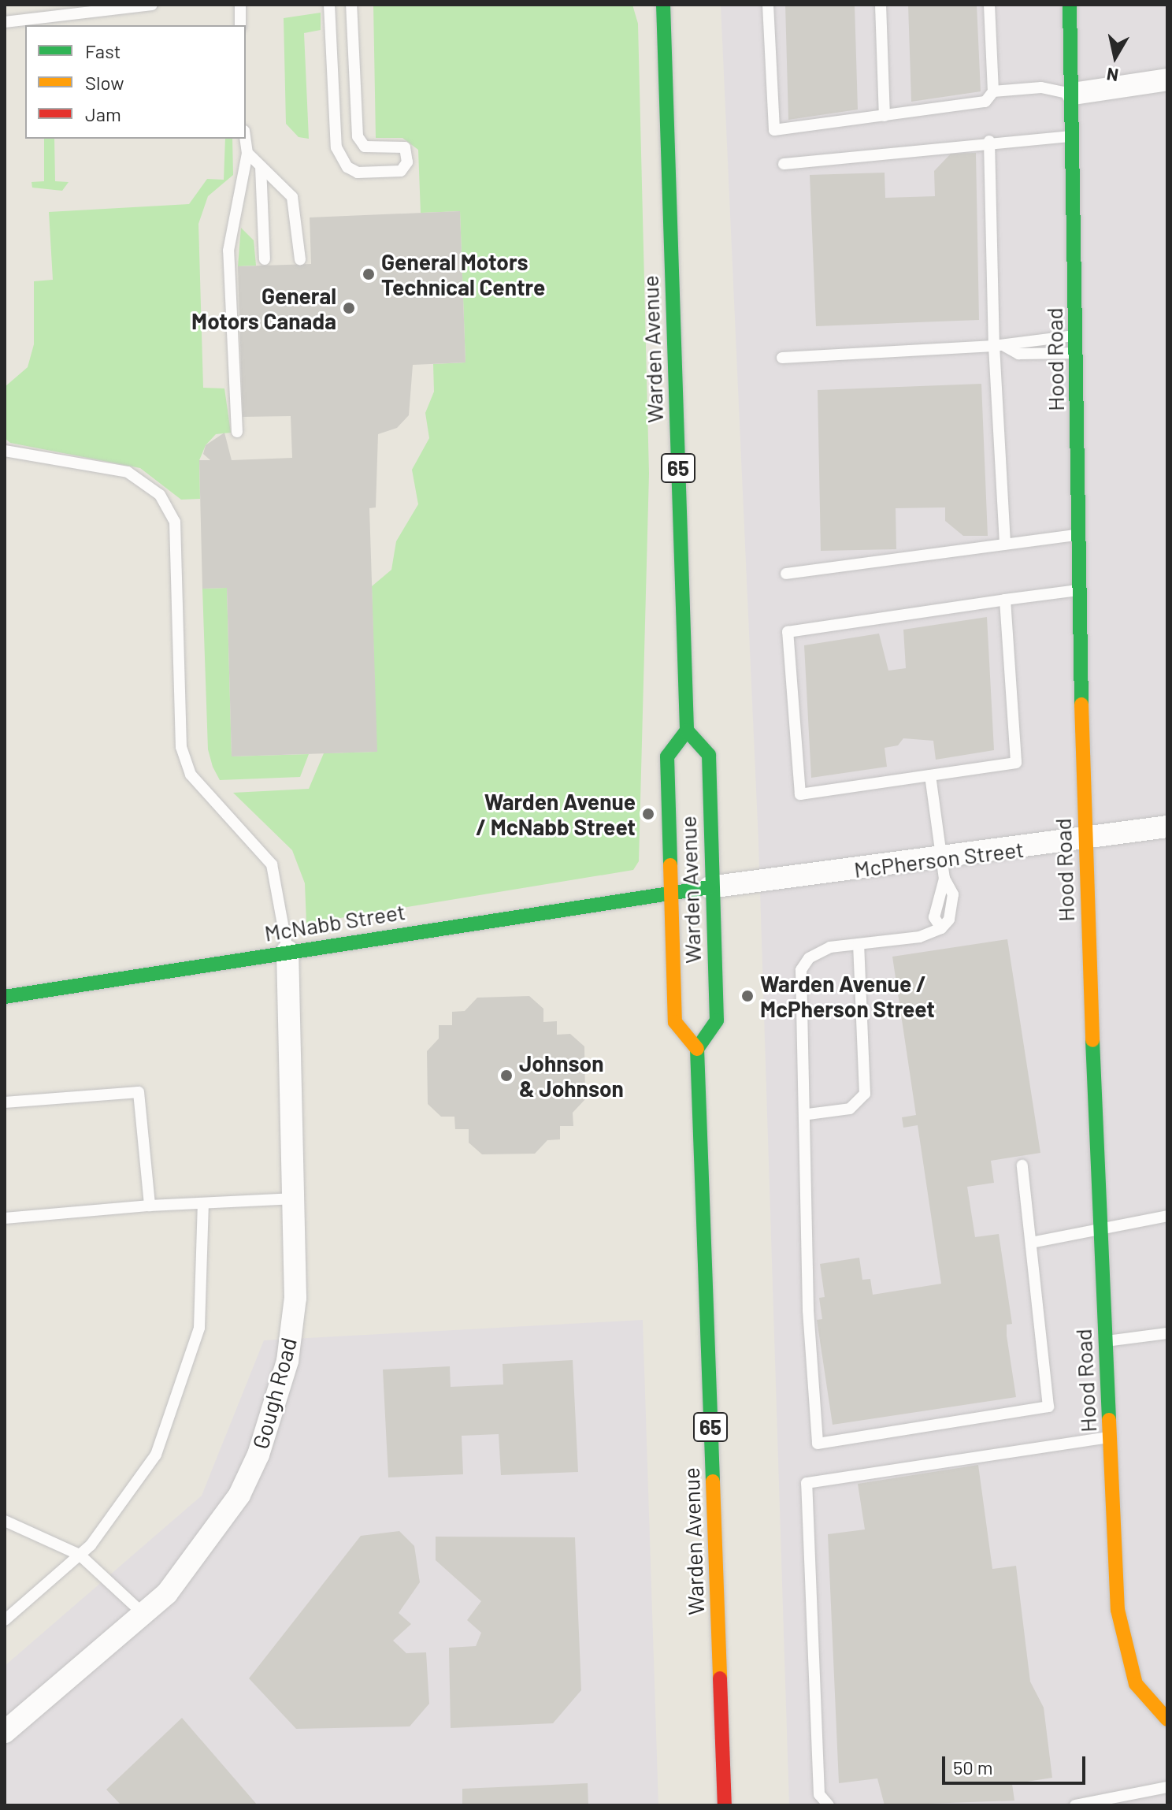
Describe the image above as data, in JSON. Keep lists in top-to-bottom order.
{
  "streets": {
    "street": [
      "Warden Avenue",
      "Hood Road",
      "65",
      "McPherson Street",
      "McNabb Street",
      "Gough Road"
    ]
  },
  "crossings": [
    ["Warden Avenue", "McPherson Street"],
    ["Warden Avenue", "McNabb Street"],
    ["Hood Road", "McPherson Street"],
    ["McPherson Street", "McNabb Street"],
    ["McNabb Street", "Gough Road"]
  ],
  "places": [
    "General Motors Technical Centre",
    "General Motors Canada",
    "Warden Avenue / McNabb Street",
    "Warden Avenue / McPherson Street",
    "Johnson & Johnson"
  ],
  "legend": ["Fast", "Slow", "Jam"],
  "scale_bar": "50 m",
  "north": "bottom"
}
